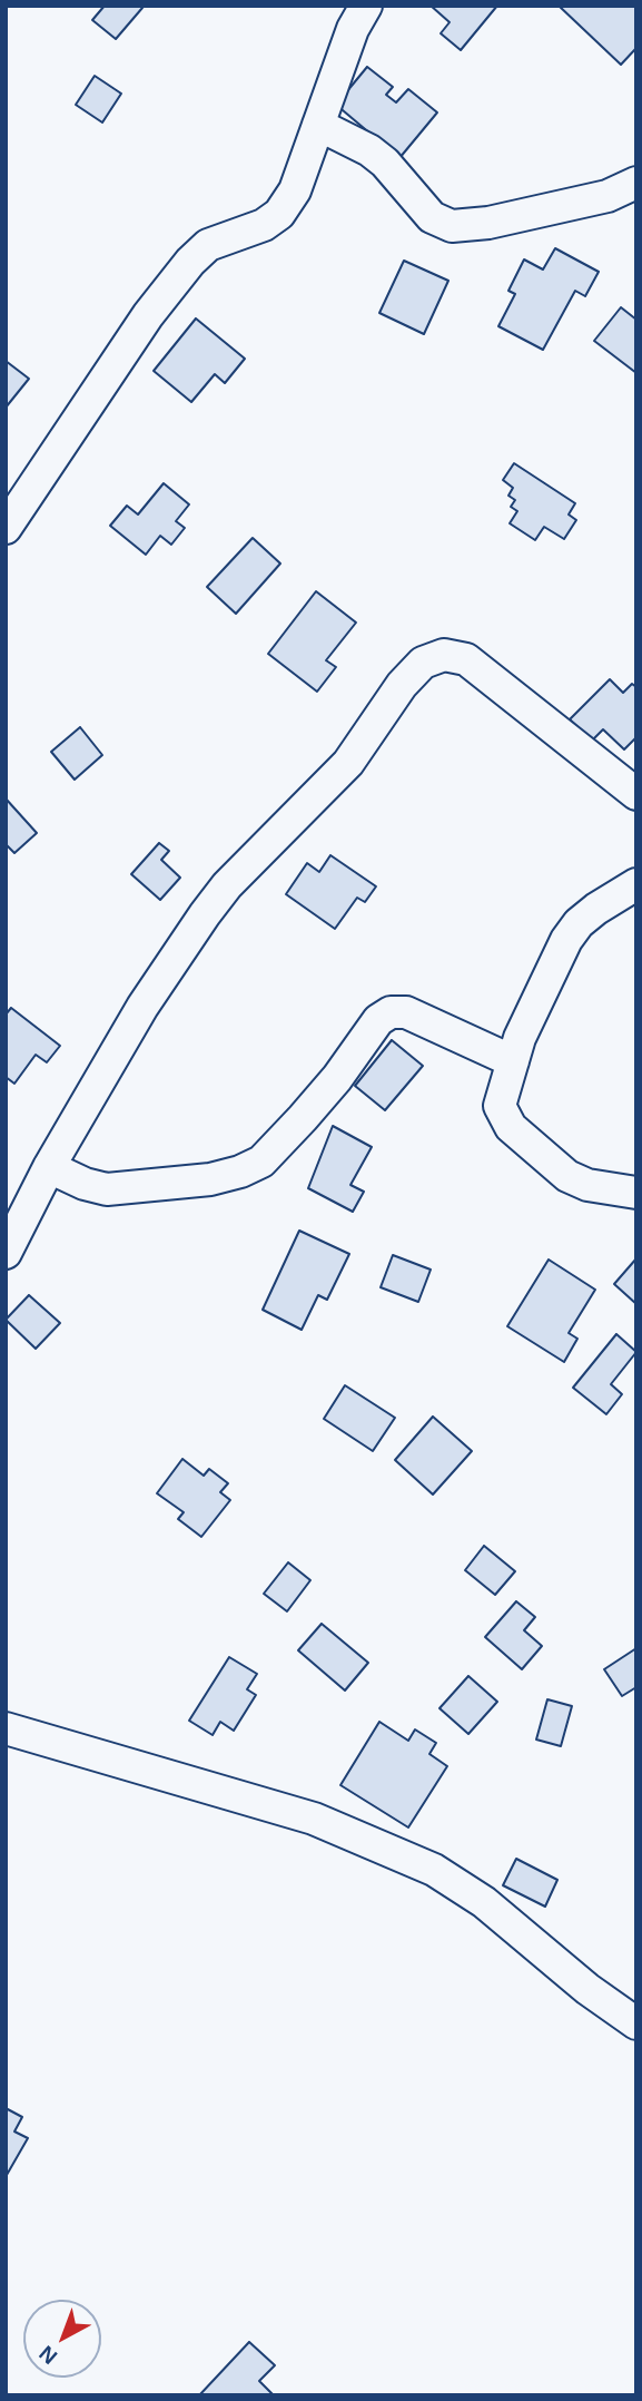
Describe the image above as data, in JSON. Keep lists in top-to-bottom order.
{
  "north": "bottom left"
}
